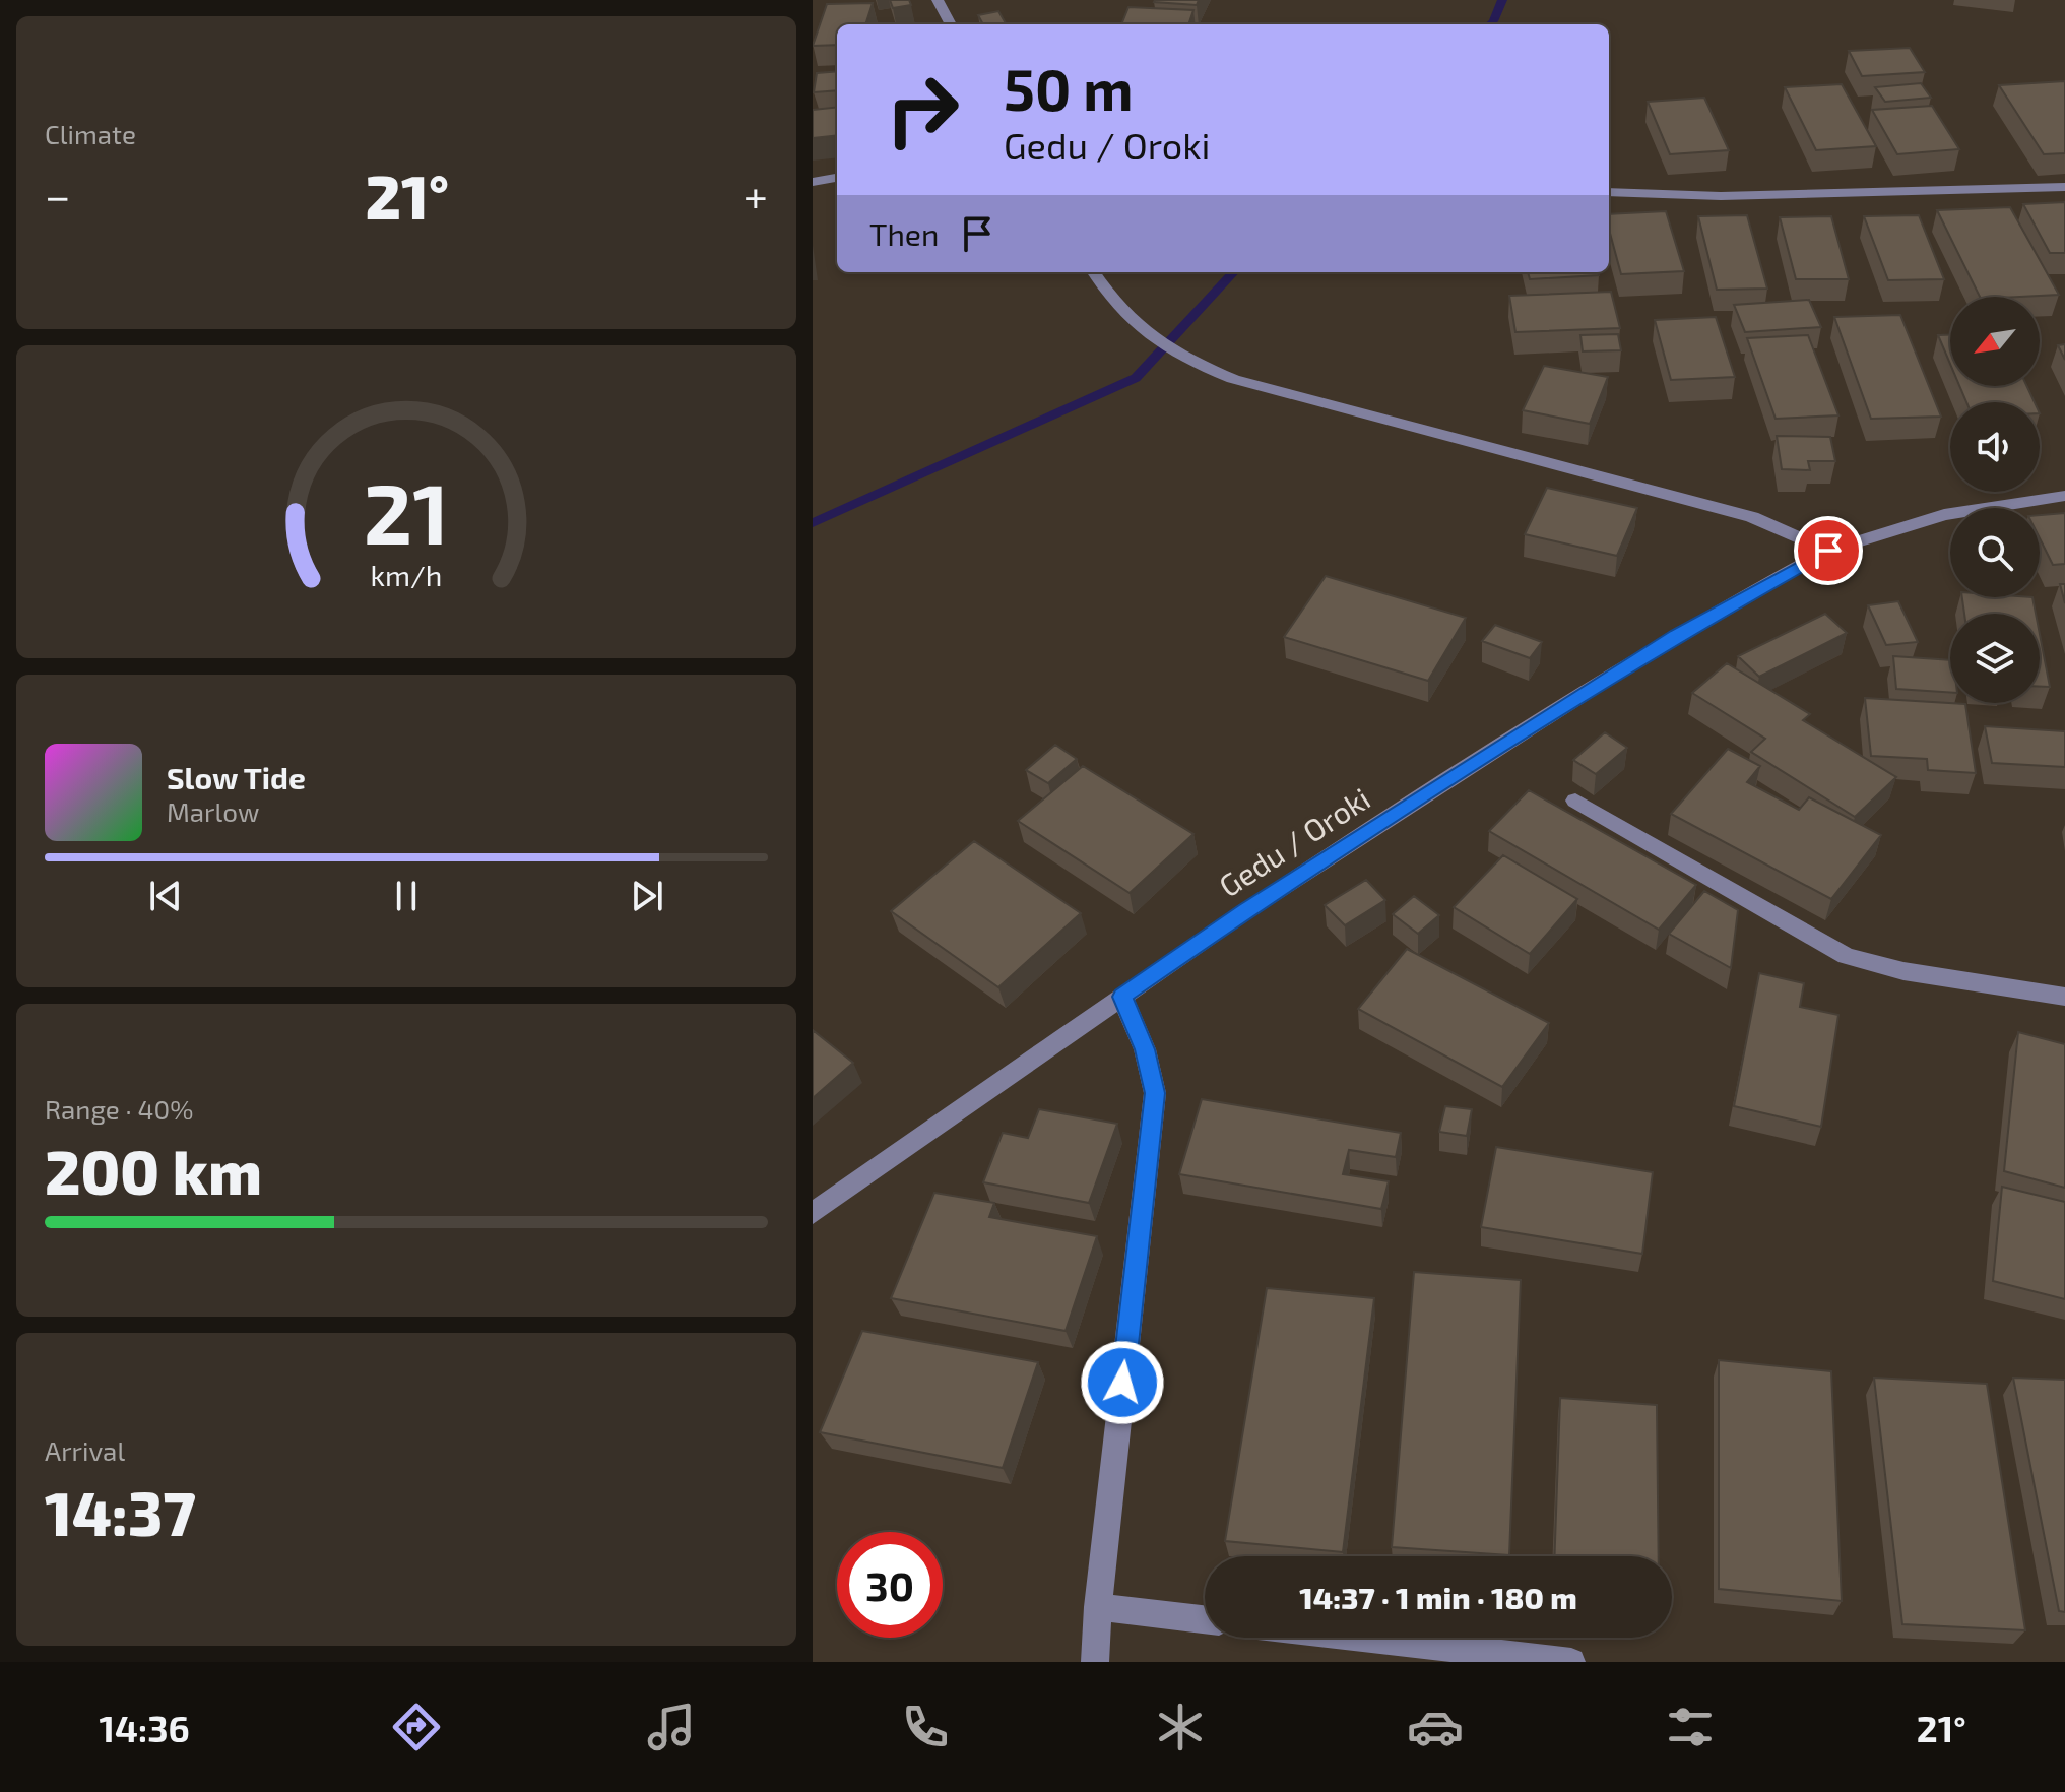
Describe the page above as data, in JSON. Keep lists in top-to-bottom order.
{
  "streets": {
    "street": ["Gedu / Oroki"]
  },
  "north": "bottom left",
  "page": {
    "tile": [
      "Climate",
      ["Range · 40%", "200 km"],
      ["Arrival", "14:37"]
    ],
    "turn": ["50 m", "Gedu / Oroki"],
    "heat": ["−", "21°", "+"],
    "then": "Then",
    "song": ["Slow Tide", "Marlow"],
    "limit": "30",
    "trip": "14:37 · 1 min · 180 m",
    "tabs": ["14:36", "21°"],
    "gauge": ["21", "km/h"]
  }
}
